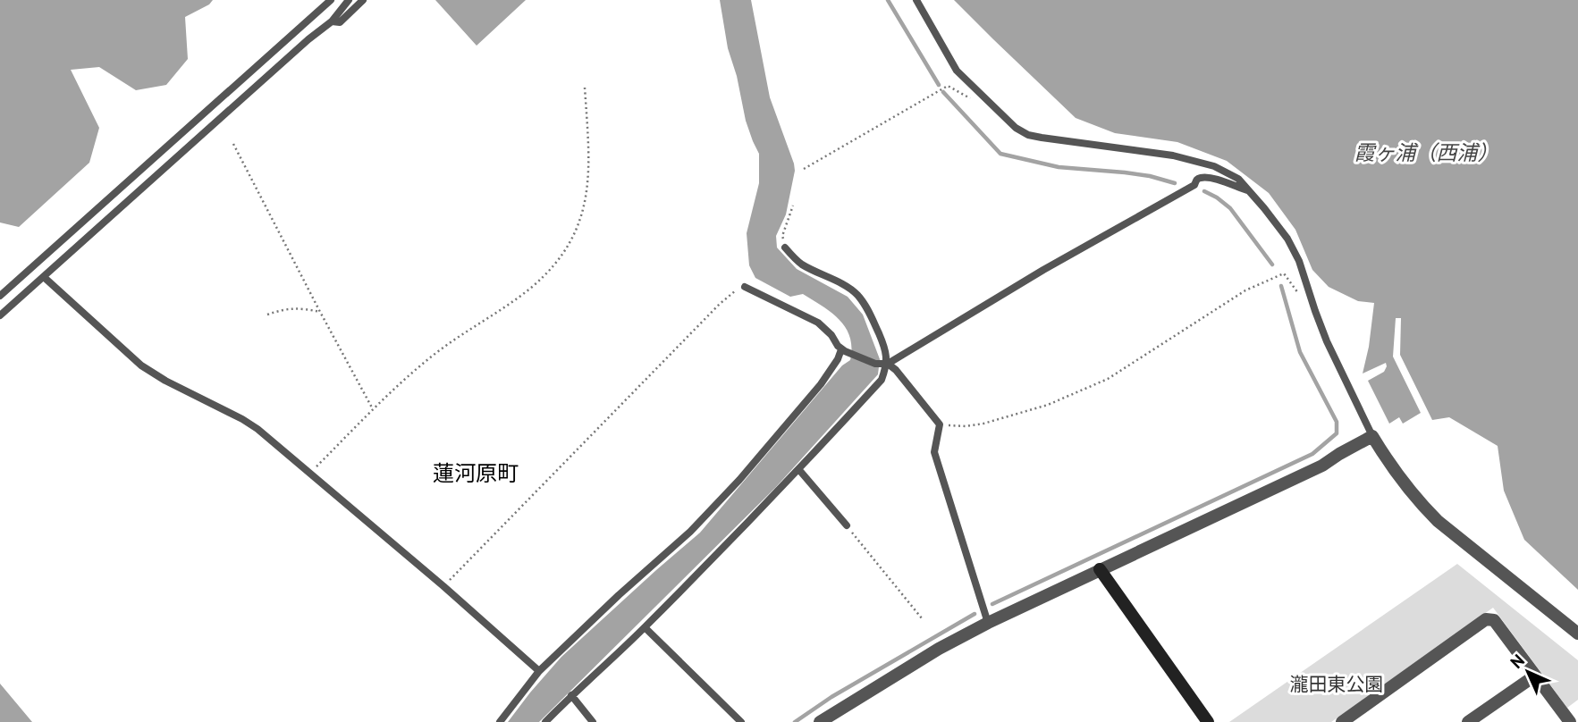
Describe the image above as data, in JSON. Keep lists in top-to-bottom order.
{
  "districts": ["蓮河原町"],
  "water": ["霞ヶ浦（西浦）"],
  "parks": ["瀧田東公園"],
  "north": "top left"
}
